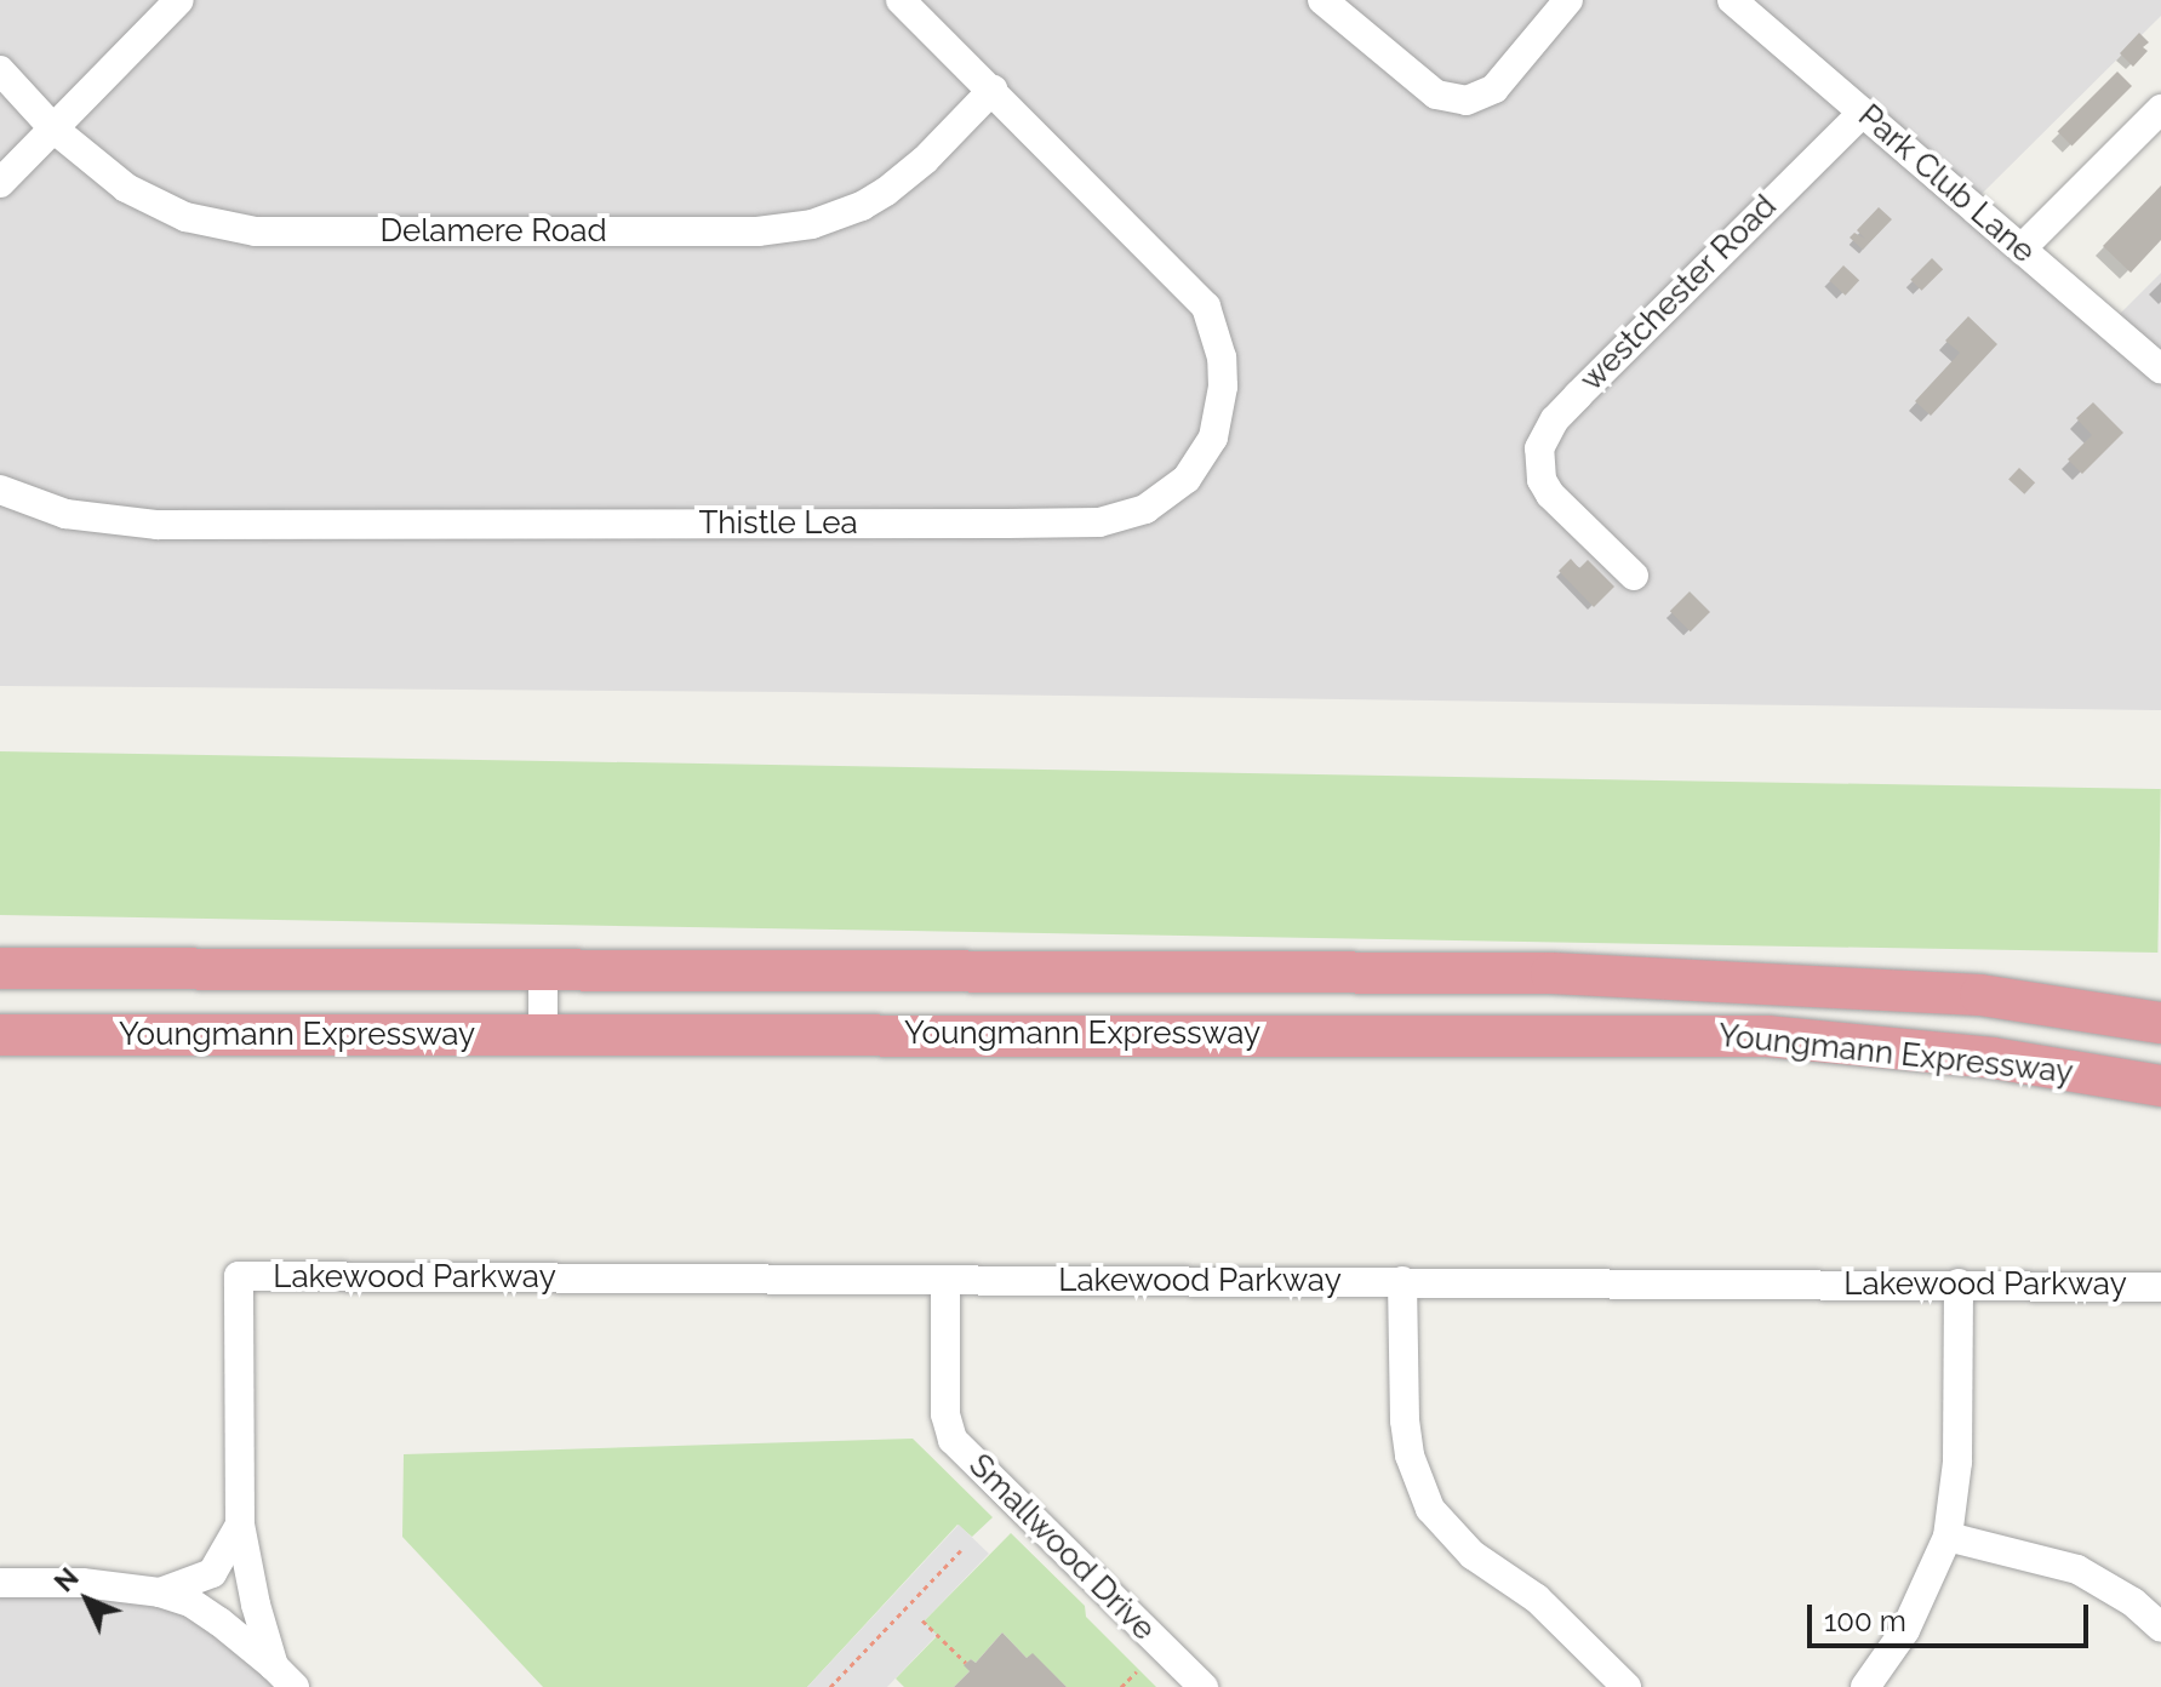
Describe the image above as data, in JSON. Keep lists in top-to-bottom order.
{
  "streets": {
    "highway": ["Youngmann Expressway"],
    "street": [
      "Park Club Lane",
      "Delamere Road",
      "westchester Road",
      "Thistle Lea",
      "Lakewood Parkway",
      "Smallwood Drive"
    ]
  },
  "crossings": [
    ["Park Club Lane", "westchester Road"],
    ["Delamere Road", "Thistle Lea"],
    ["Lakewood Parkway", "Smallwood Drive"]
  ],
  "scale_bar": "100 m",
  "north": "top left"
}
